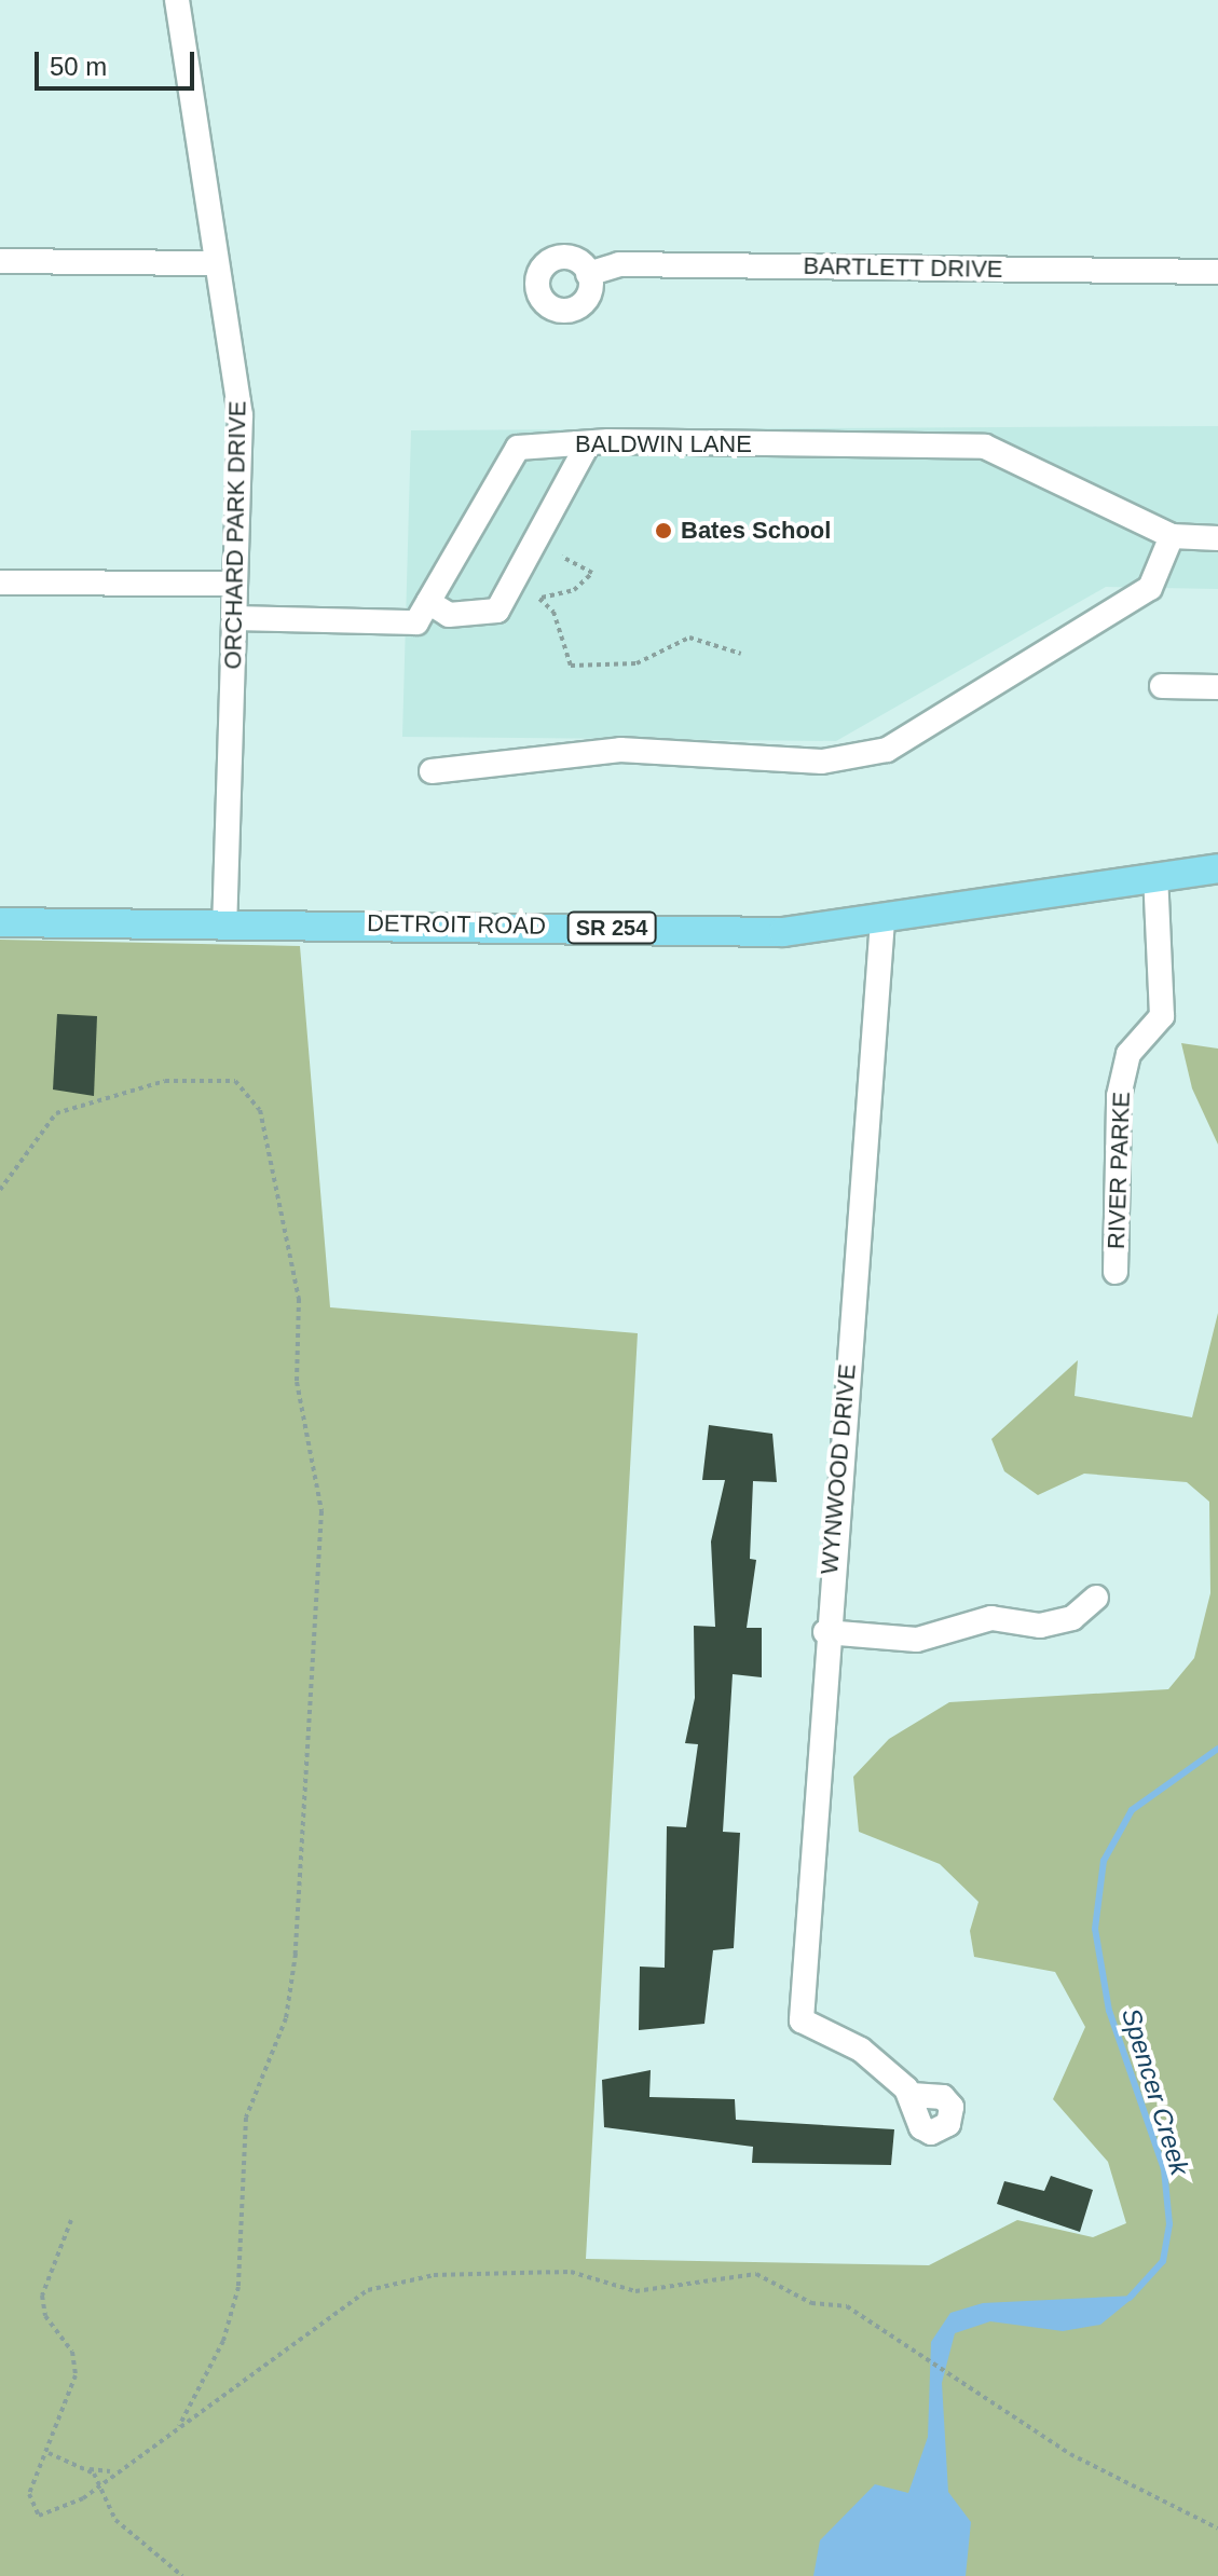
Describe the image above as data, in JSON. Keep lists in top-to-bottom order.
{
  "streets": {
    "main road": ["DETROIT ROAD", "SR 254"],
    "street": [
      "BARTLETT DRIVE",
      "BALDWIN LANE",
      "ORCHARD PARK DRIVE",
      "RIVER PARKE",
      "WYNWOOD DRIVE"
    ]
  },
  "crossings": [
    ["BALDWIN LANE", "ORCHARD PARK DRIVE"],
    ["ORCHARD PARK DRIVE", "DETROIT ROAD"],
    ["DETROIT ROAD", "RIVER PARKE"],
    ["DETROIT ROAD", "WYNWOOD DRIVE"]
  ],
  "water": ["Spencer Creek"],
  "places": ["Bates School"],
  "scale_bar": "50 m"
}
